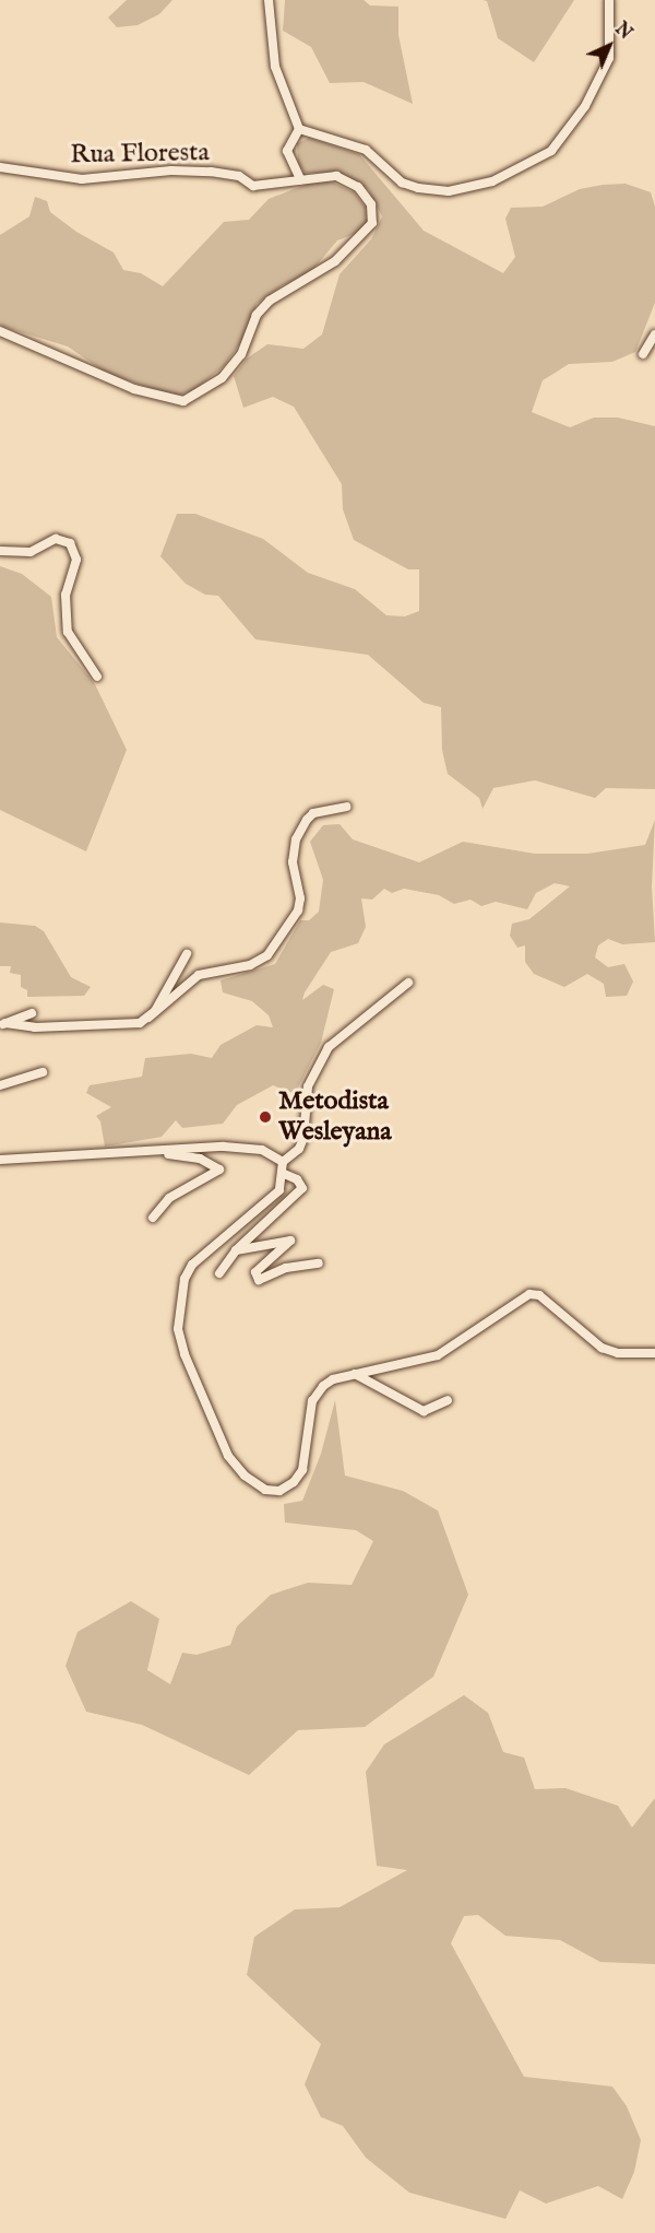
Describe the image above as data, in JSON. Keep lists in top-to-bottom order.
{
  "streets": {
    "street": ["Rua Floresta"]
  },
  "places": ["Metodista Wesleyana"],
  "north": "top right"
}
